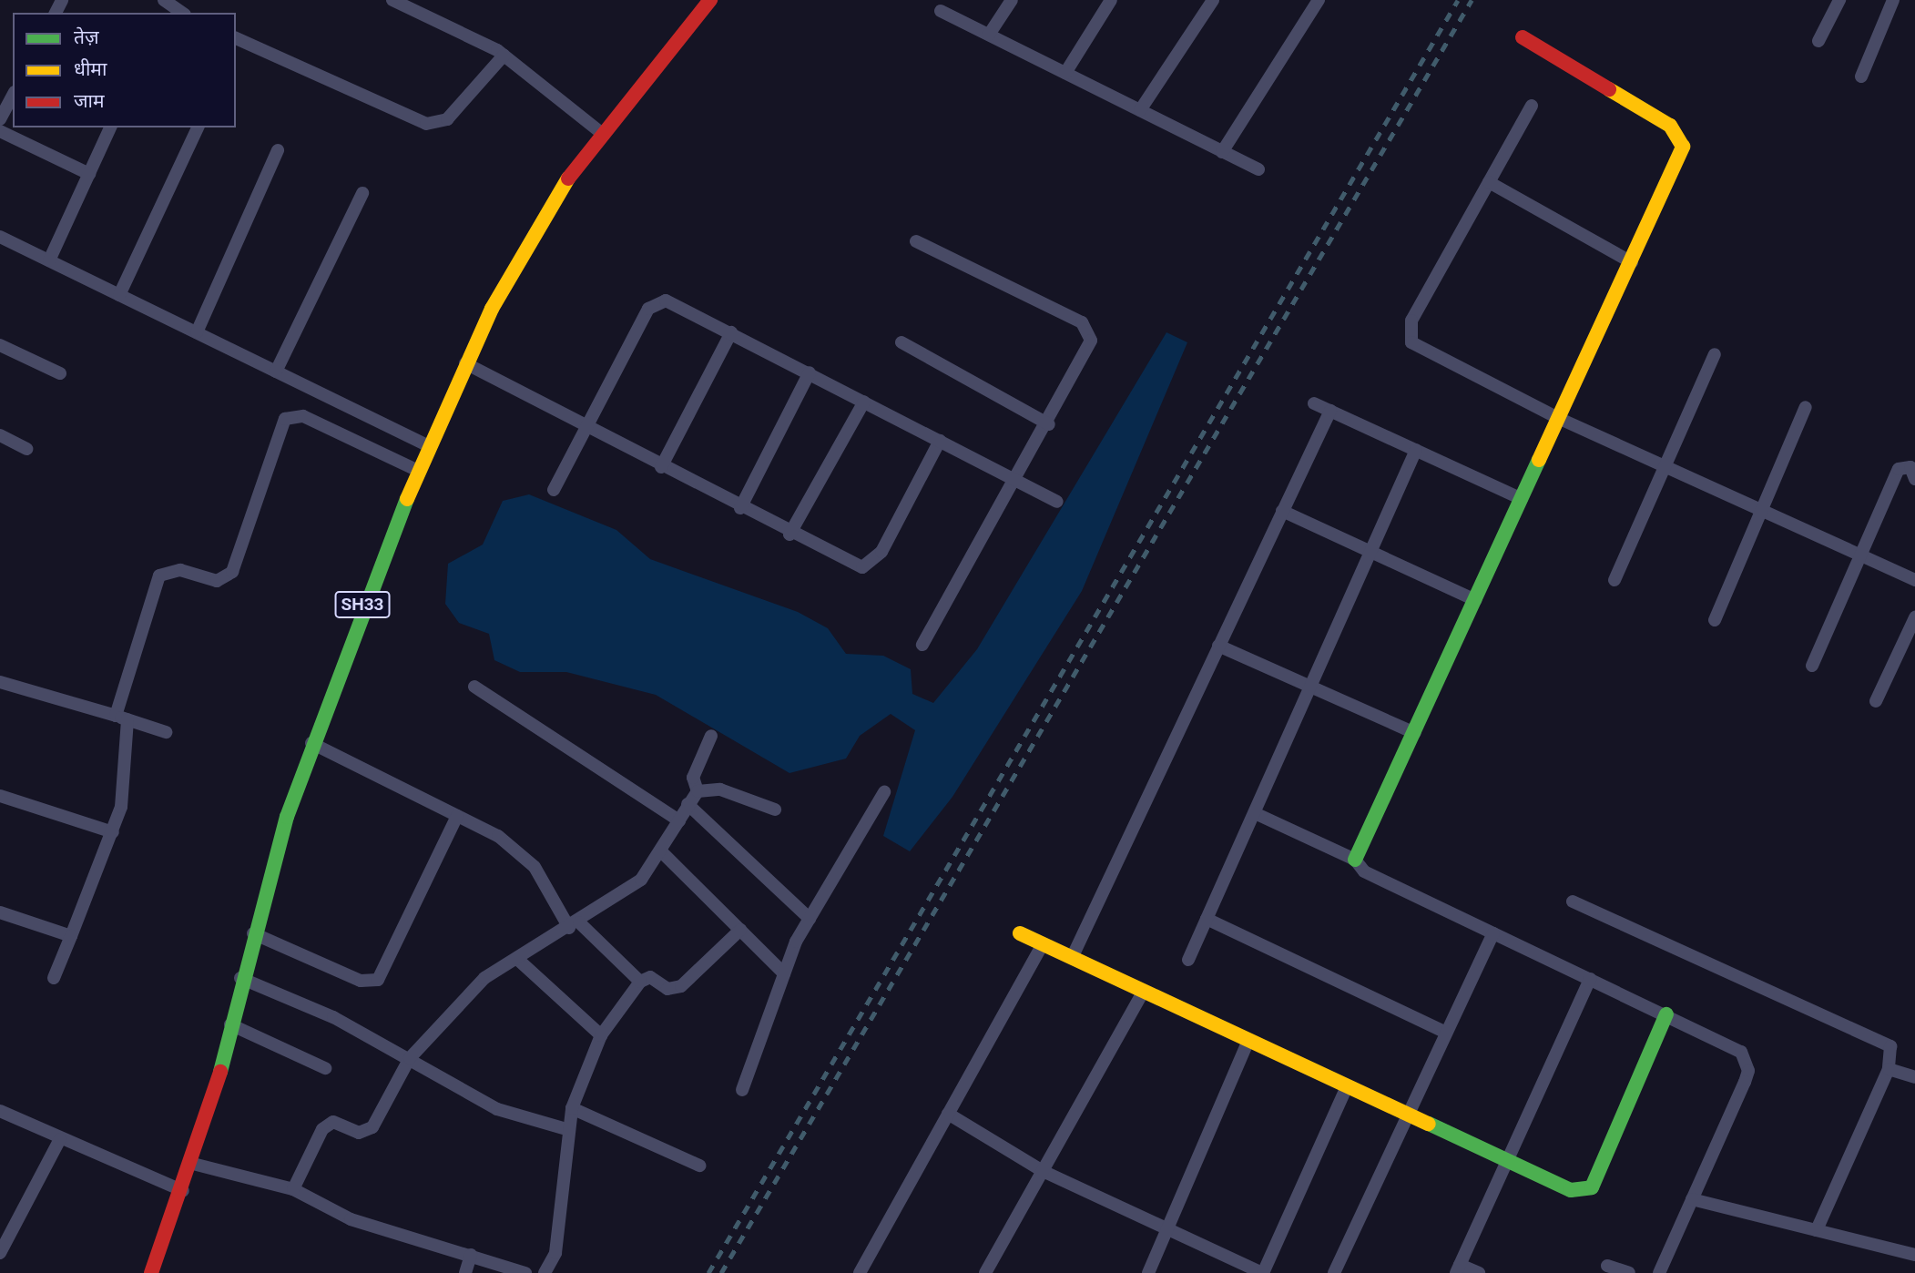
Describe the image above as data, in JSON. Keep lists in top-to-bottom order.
{
  "streets": {
    "street": ["SH33"]
  },
  "legend": ["तेज़", "धीमा", "जाम"]
}
